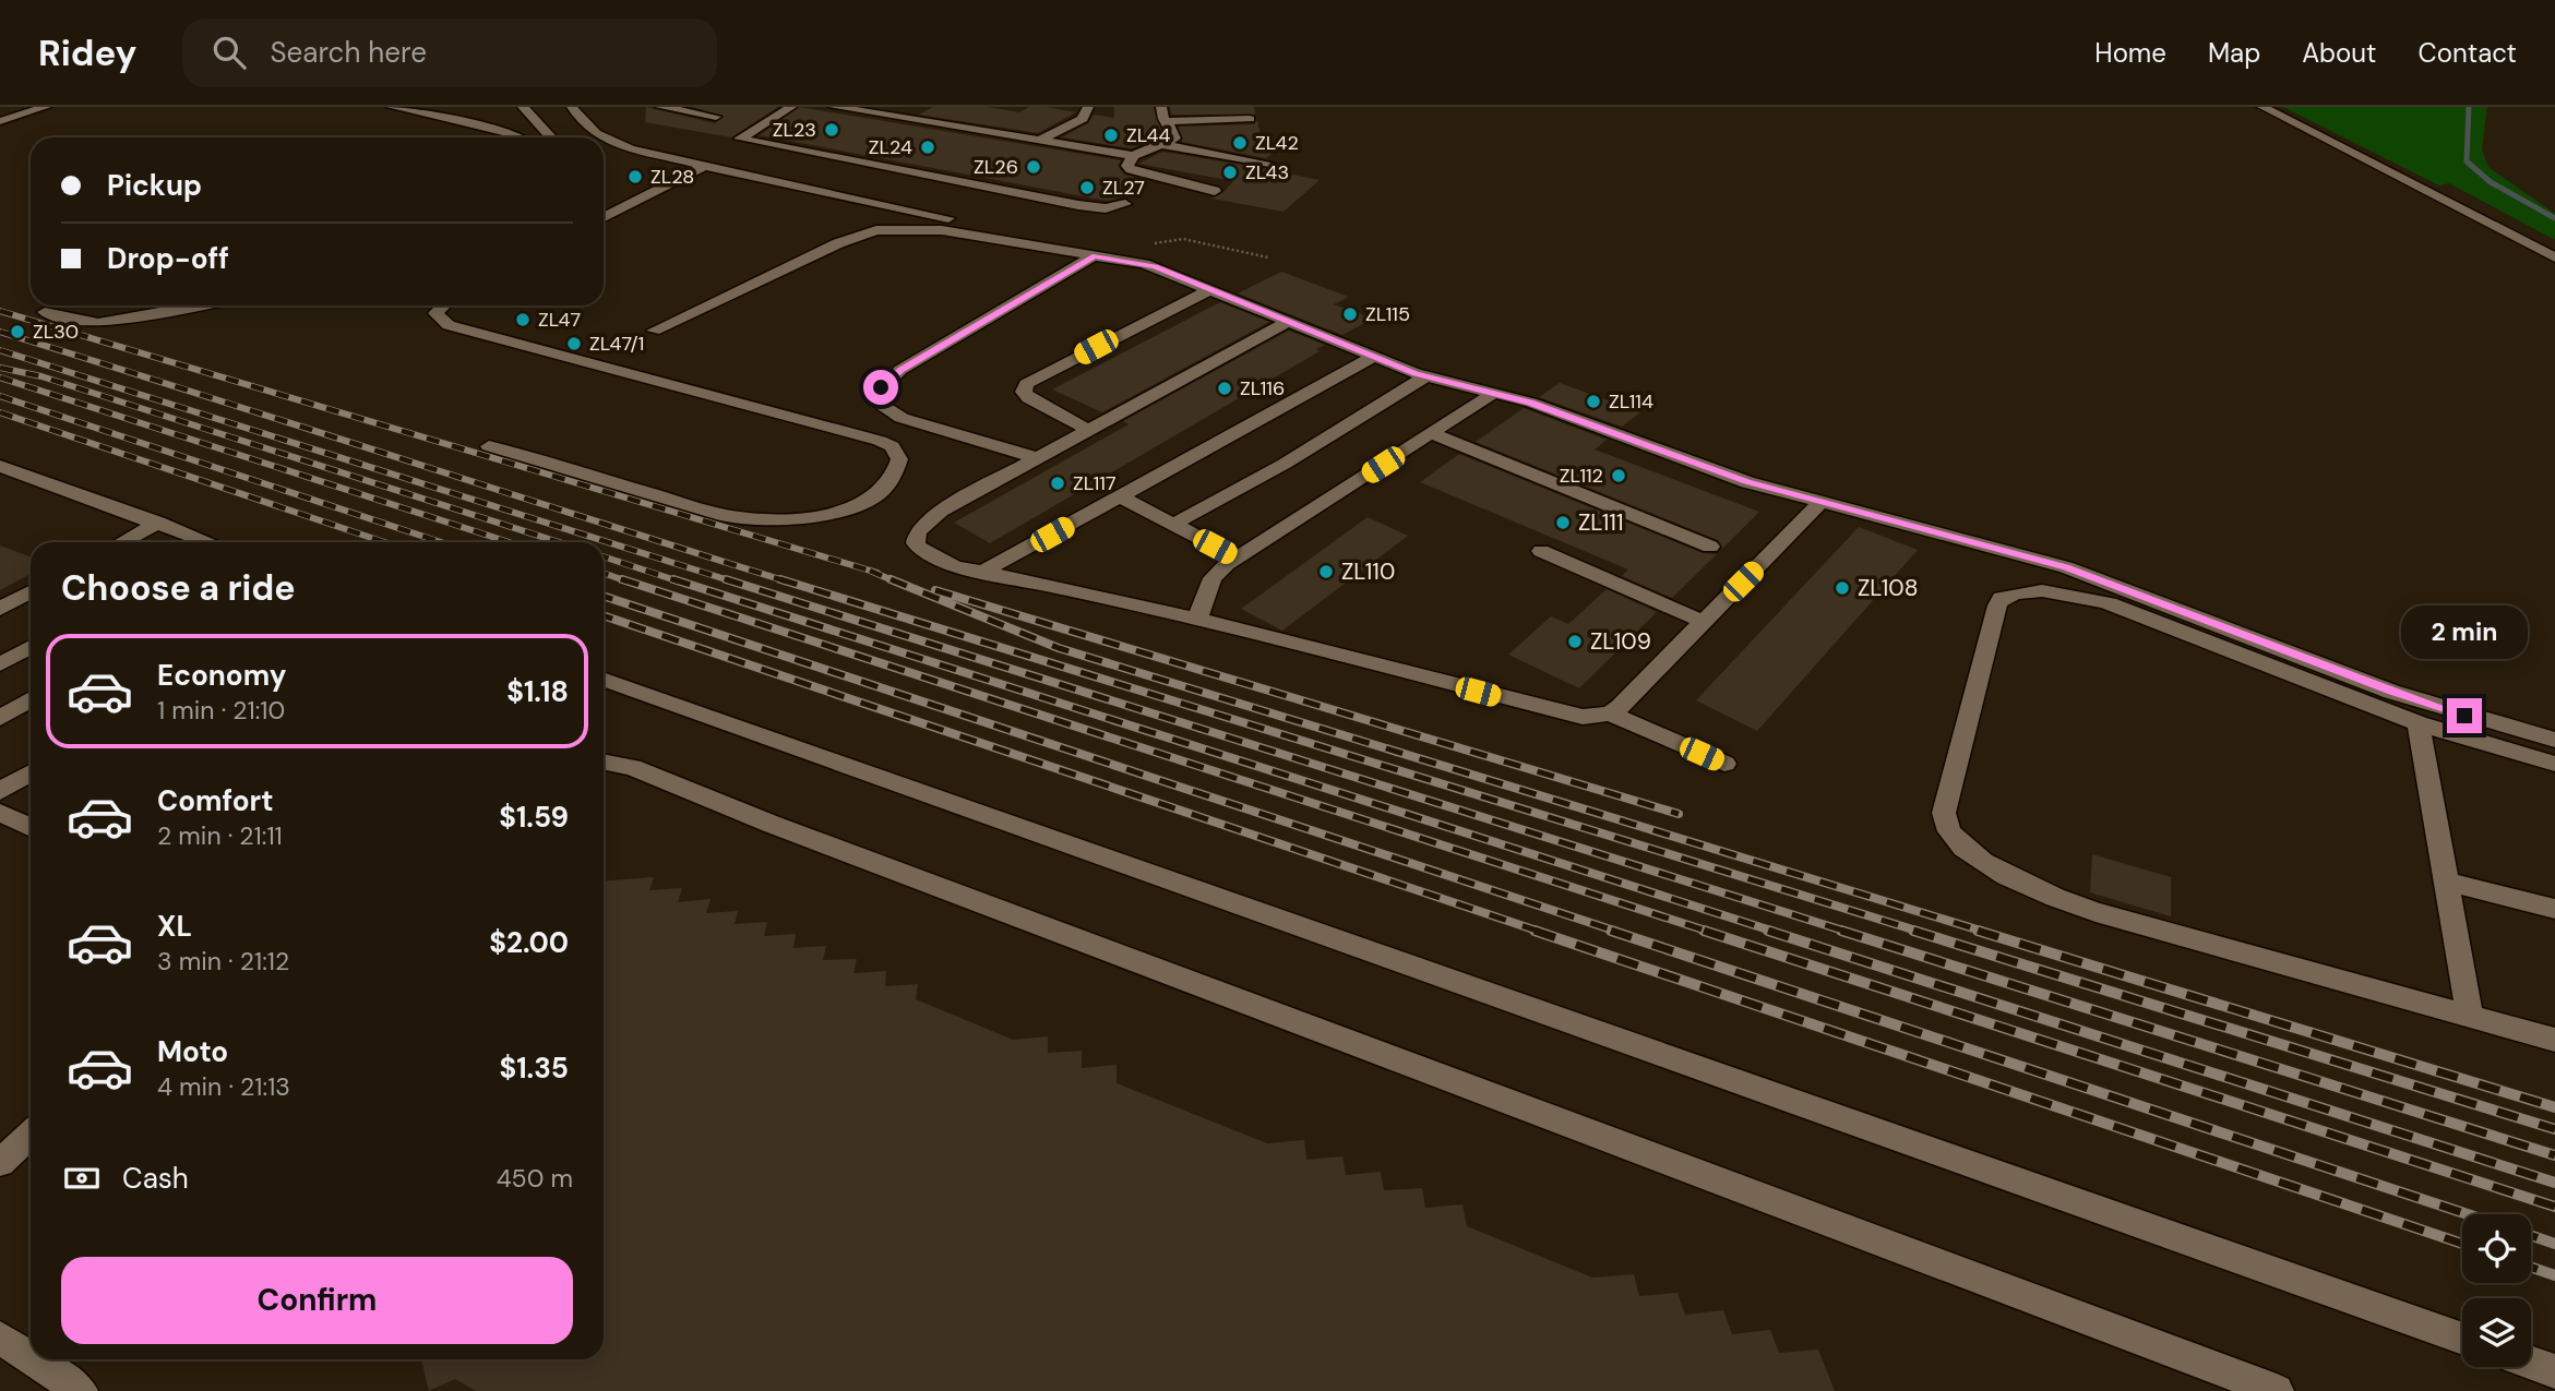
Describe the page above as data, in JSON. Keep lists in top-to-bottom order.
{
  "places": [
    "ZL23",
    "ZL44",
    "ZL42",
    "ZL24",
    "ZL26",
    "ZL43",
    "ZL28",
    "ZL27",
    "ZL115",
    "ZL47",
    "ZL30",
    "ZL47/1",
    "ZL116",
    "ZL114",
    "ZL112",
    "ZL117",
    "ZL111",
    "ZL110",
    "ZL108",
    "ZL109"
  ],
  "page": {
    "header": "Ridey",
    "search": "Search here",
    "nav": [
      "Home",
      "Map",
      "About",
      "Contact"
    ],
    "banner": ["Pickup", "Drop-off"],
    "heading": "Choose a ride",
    "bubble": "2 min",
    "list": [
      {
        "name": "Economy",
        "note": "1 min · 21:10",
        "value": "$1.18"
      },
      {
        "name": "Comfort",
        "note": "2 min · 21:11",
        "value": "$1.59"
      },
      {
        "name": "XL",
        "note": "3 min · 21:12",
        "value": "$2.00"
      },
      {
        "name": "Moto",
        "note": "4 min · 21:13",
        "value": "$1.35"
      }
    ],
    "pay": ["Cash", "450 m"],
    "buttons": "Confirm"
  }
}
